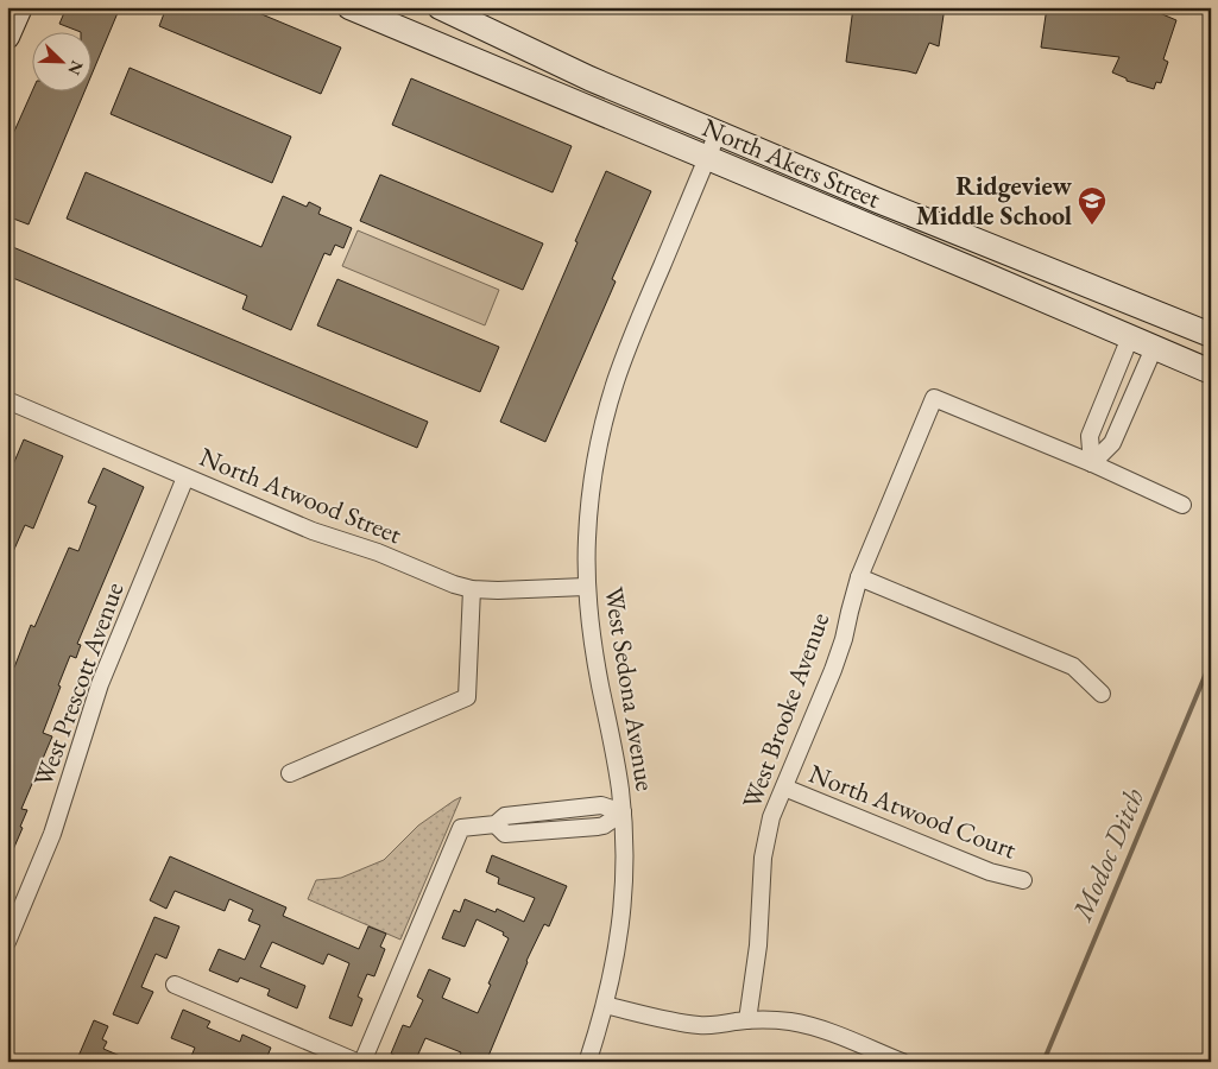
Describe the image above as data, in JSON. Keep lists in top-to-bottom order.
{
  "streets": {
    "main road": ["North Akers Street"],
    "street": [
      "North Atwood Street",
      "West Prescott Avenue",
      "West Sedona Avenue",
      "West Brooke Avenue",
      "North Atwood Court"
    ]
  },
  "crossings": [
    ["North Akers Street", "West Sedona Avenue"],
    ["North Atwood Street", "West Prescott Avenue"],
    ["North Atwood Street", "West Sedona Avenue"],
    ["West Brooke Avenue", "North Atwood Court"]
  ],
  "water": ["Modoc Ditch"],
  "places": {
    "school or university": ["Ridgeview Middle School"]
  },
  "north": "bottom right"
}
